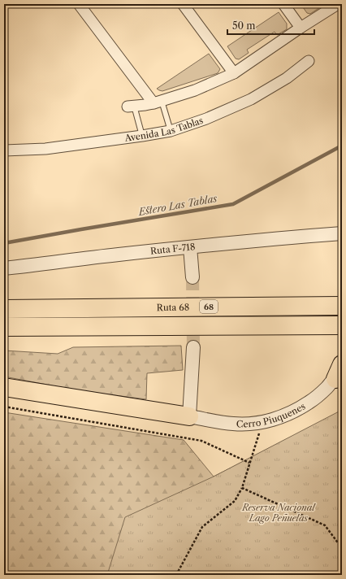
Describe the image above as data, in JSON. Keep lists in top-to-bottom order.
{
  "streets": {
    "highway": ["68", "Ruta 68"],
    "street": ["Avenida Las Tablas", "Ruta F-718", "Cerro Piuquenes"]
  },
  "water": ["Estero Las Tablas"],
  "parks": ["Reserva Nacional Lago Peñuelas"],
  "scale_bar": "50 m"
}
